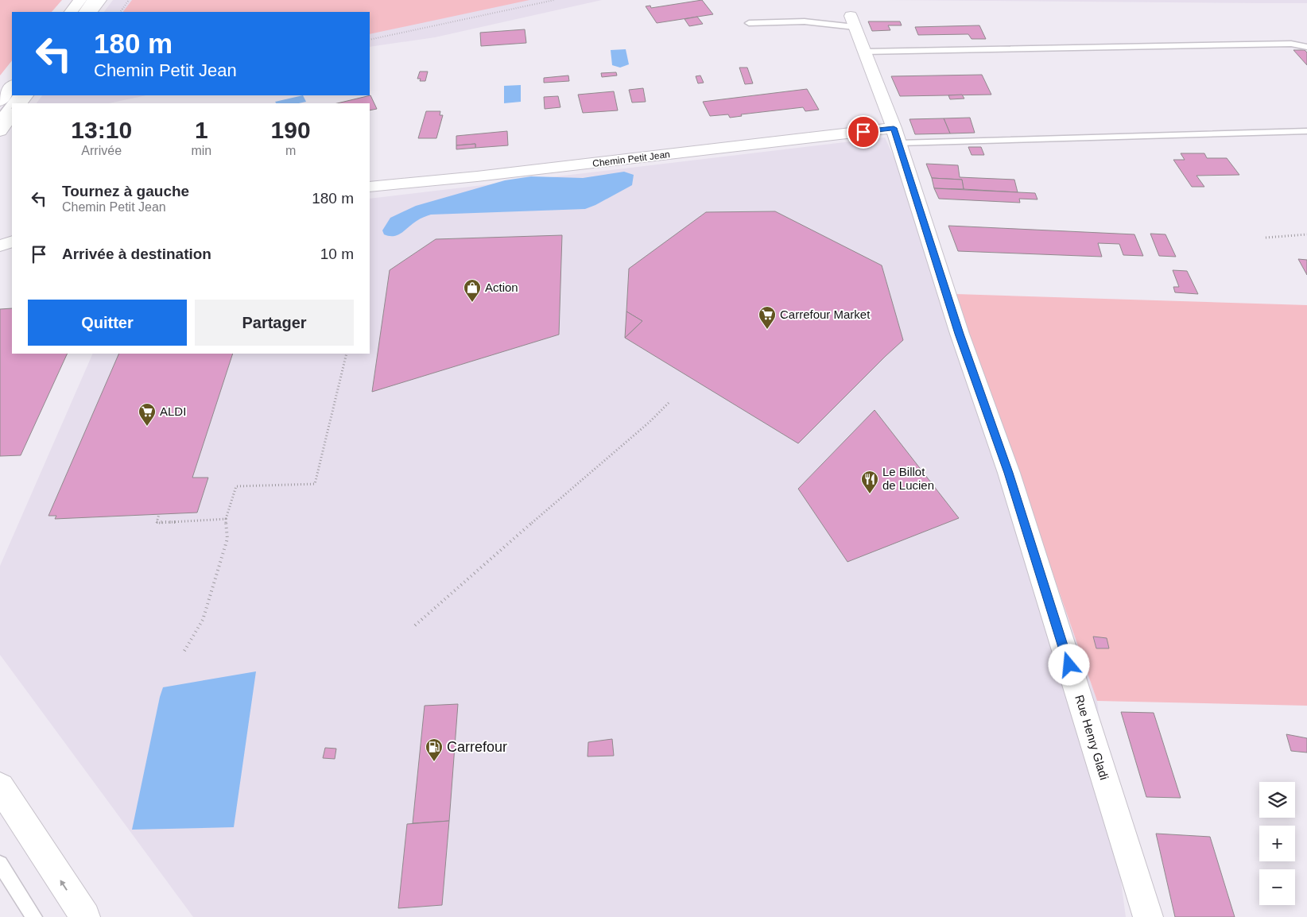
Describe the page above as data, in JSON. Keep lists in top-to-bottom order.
{
  "streets": {
    "street": ["Chemin Petit Jean", "Rue Henry Gladi"]
  },
  "crossings": [
    ["Chemin Petit Jean", "Rue Henry Gladi"]
  ],
  "places": {
    "shop": ["Action"],
    "supermarket": ["Carrefour Market", "ALDI"],
    "restaurant": ["Le Billot de Lucien"],
    "fuel station": ["Carrefour"]
  },
  "page": {
    "turn": ["180 m", "Chemin Petit Jean"],
    "eta": [
      "13:10",
      "Arrivée",
      "1",
      "min",
      "190",
      "m"
    ],
    "list": [
      {
        "name": "Tournez à gauche",
        "note": "Chemin Petit Jean",
        "value": "180 m"
      },
      {
        "name": "Arrivée à destination",
        "value": "10 m"
      }
    ],
    "buttons": ["Quitter", "Partager"],
    "map_buttons": ["+", "−"]
  }
}
